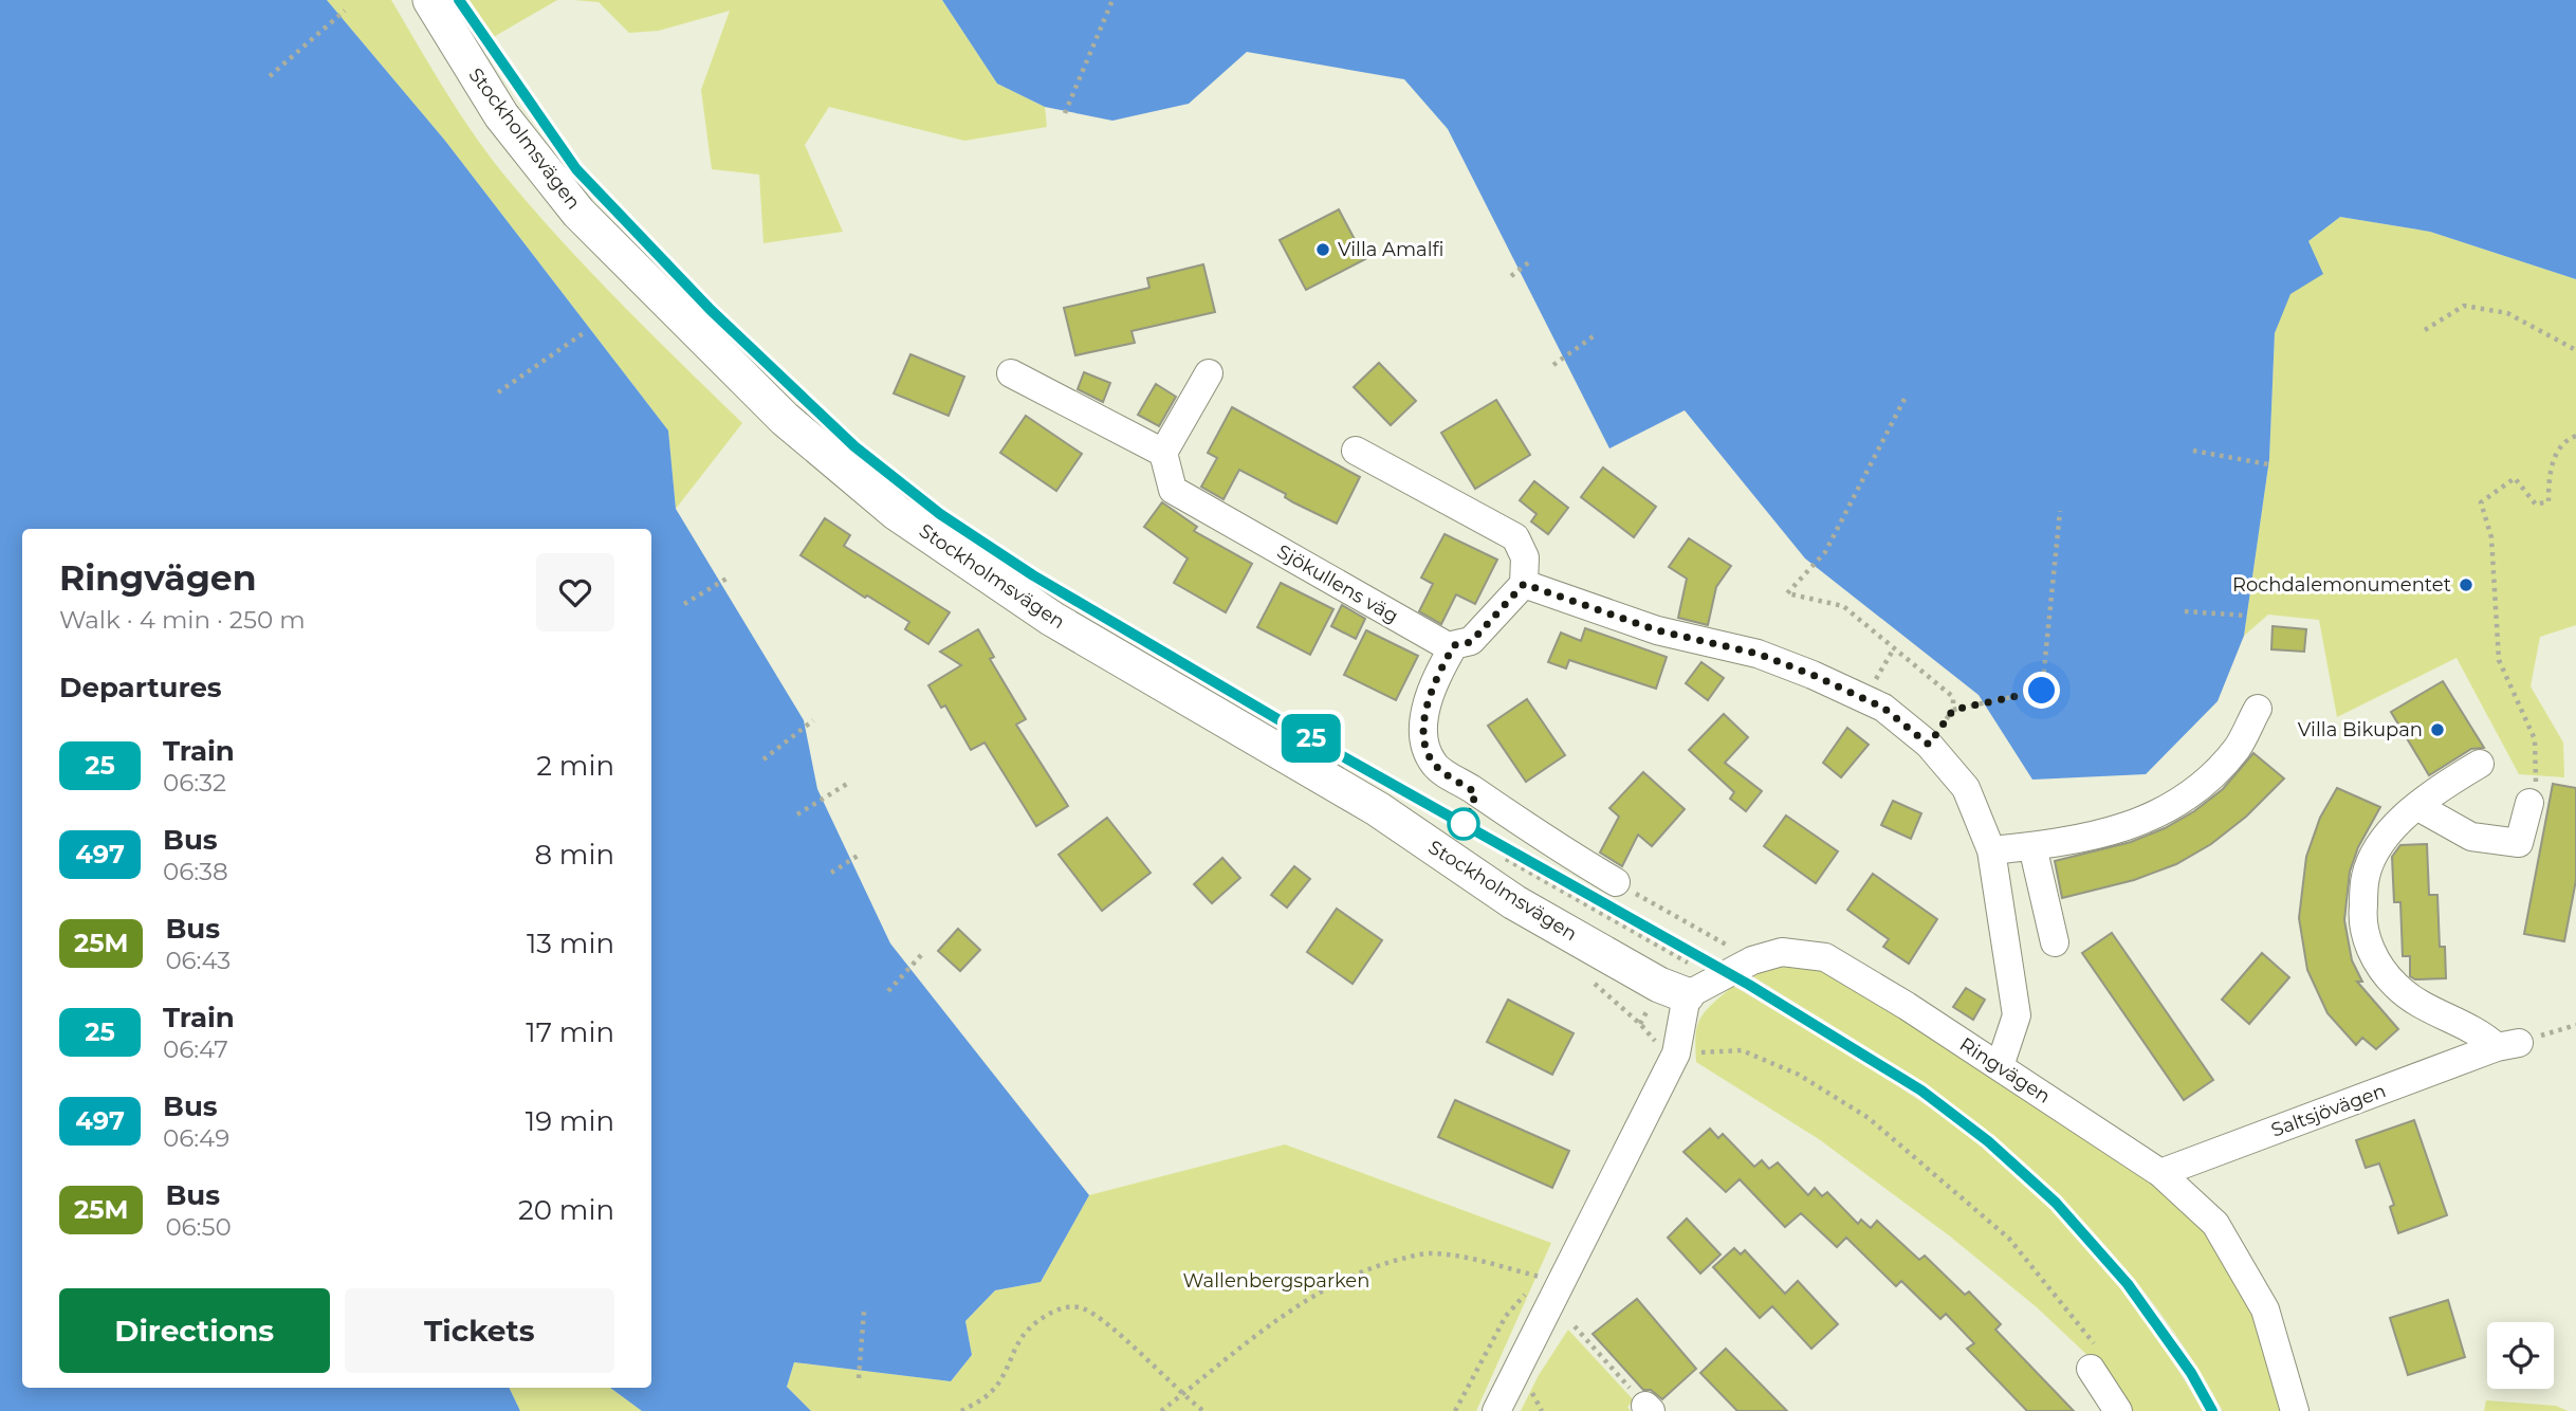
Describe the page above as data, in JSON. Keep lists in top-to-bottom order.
{
  "streets": {
    "main road": ["Stockholmsvägen"],
    "street": ["Sjökullens väg", "Ringvägen", "Saltsjövägen"]
  },
  "crossings": [
    ["Stockholmsvägen", "Ringvägen"],
    ["Ringvägen", "Saltsjövägen"]
  ],
  "parks": ["Wallenbergsparken"],
  "places": ["Villa Amalfi", "Rochdalemonumentet", "Villa Bikupan"],
  "page": {
    "on_map": "25",
    "heading": [
      ["Ringvägen", "Walk · 4 min · 250 m"],
      "Departures"
    ],
    "list": [
      {
        "mark": "25",
        "name": "Train",
        "note": "06:32",
        "value": "2 min"
      },
      {
        "mark": "497",
        "name": "Bus",
        "note": "06:38",
        "value": "8 min"
      },
      {
        "mark": "25M",
        "name": "Bus",
        "note": "06:43",
        "value": "13 min"
      },
      {
        "mark": "25",
        "name": "Train",
        "note": "06:47",
        "value": "17 min"
      },
      {
        "mark": "497",
        "name": "Bus",
        "note": "06:49",
        "value": "19 min"
      },
      {
        "mark": "25M",
        "name": "Bus",
        "note": "06:50",
        "value": "20 min"
      }
    ],
    "buttons": ["Directions", "Tickets"]
  }
}
